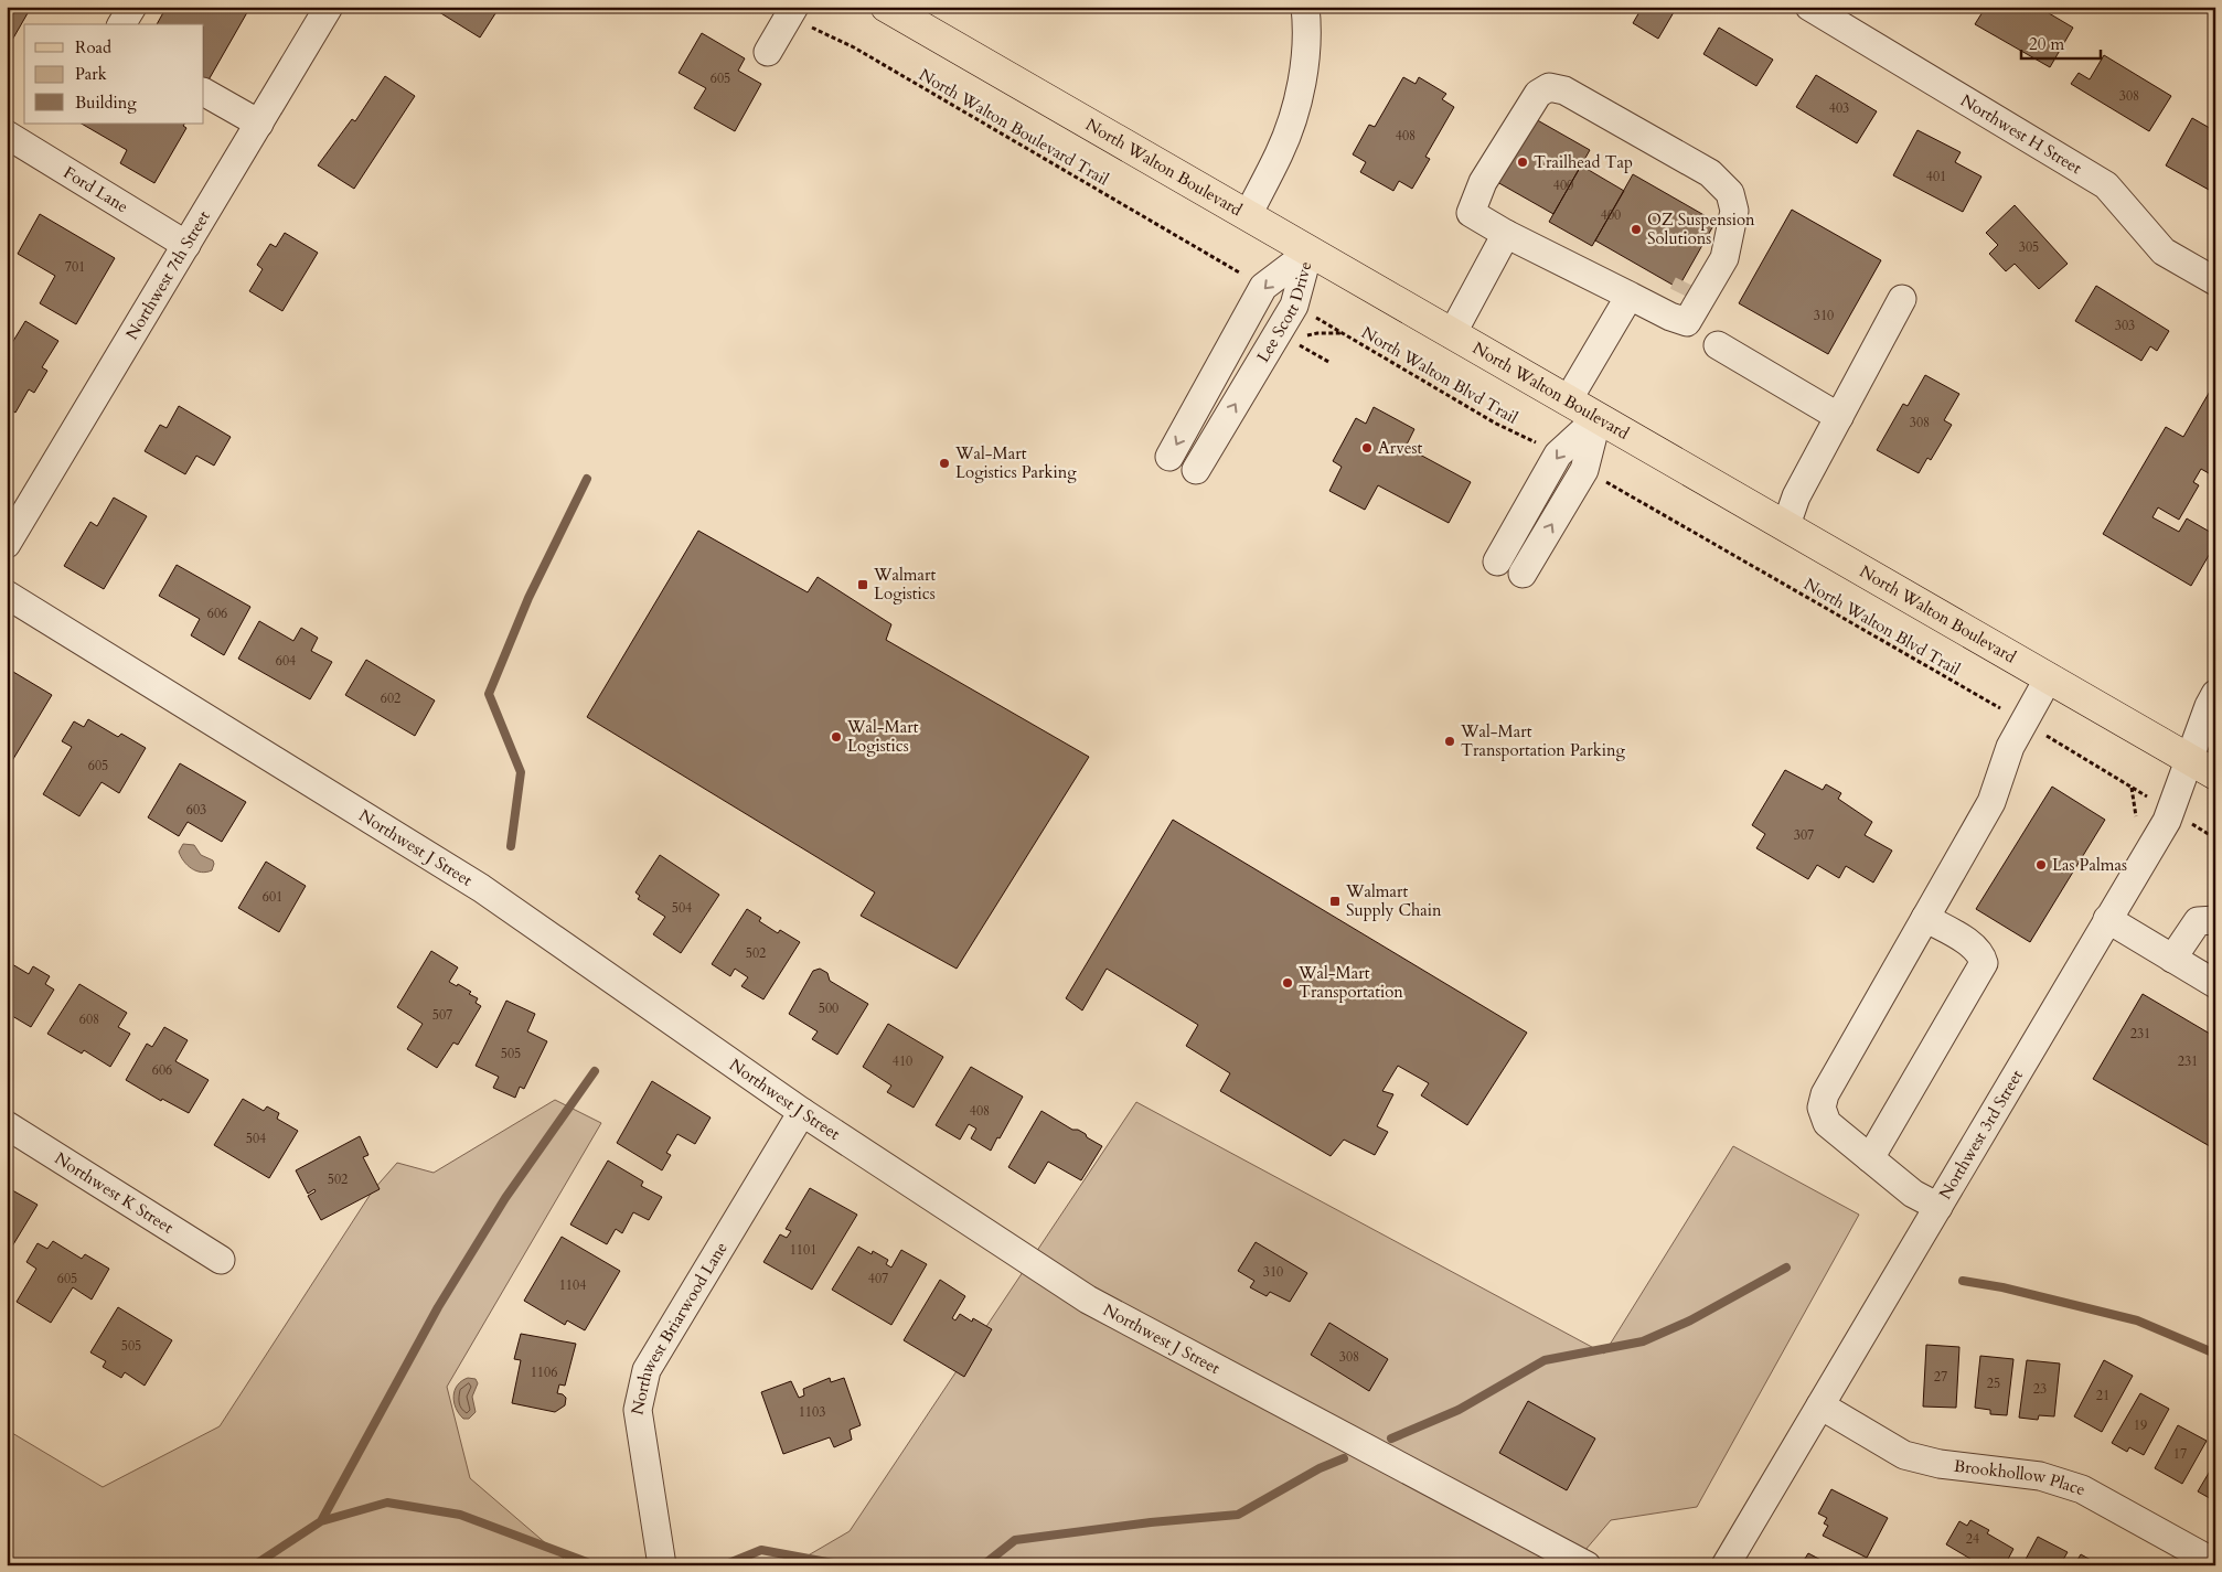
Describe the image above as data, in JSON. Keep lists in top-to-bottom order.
{
  "streets": {
    "main road": ["North Walton Boulevard"],
    "street": [
      "Northwest H Street",
      "Ford Lane",
      "Northwest 7th Street",
      "Lee Scott Drive",
      "Northwest J Street",
      "Northwest 3rd Street",
      "Northwest K Street",
      "Northwest Briarwood Lane",
      "Brookhollow Place"
    ],
    "path": ["North Walton Boulevard Trail", "North Walton Blvd Trail"]
  },
  "crossings": [
    ["North Walton Boulevard", "Lee Scott Drive"],
    ["North Walton Boulevard", "Northwest 3rd Street"],
    ["Ford Lane", "Northwest 7th Street"],
    ["Northwest J Street", "Northwest Briarwood Lane"],
    ["Northwest 3rd Street", "Brookhollow Place"]
  ],
  "places": {
    "other": [
      "Trailhead Tap",
      "OZ Suspension Solutions",
      "Arvest",
      "Wal-Mart Logistics Parking",
      "Wal-Mart Logistics",
      "Wal-Mart Transportation Parking",
      "Las Palmas",
      "Wal-Mart Transportation"
    ],
    "transit": ["Walmart Logistics", "Walmart Supply Chain"]
  },
  "house_numbers": [
    "605",
    "308",
    "403",
    "408",
    "401",
    "400",
    "400",
    "305",
    "701",
    "310",
    "303",
    "308",
    "606",
    "604",
    "602",
    "605",
    "603",
    "307",
    "601",
    "504",
    "502",
    "500",
    "507",
    "608",
    "231",
    "505",
    "410",
    "231",
    "606",
    "408",
    "504",
    "502",
    "1101",
    "310",
    "605",
    "407",
    "1104",
    "505",
    "308",
    "1106",
    "27",
    "25",
    "23",
    "21",
    "1103",
    "19",
    "17",
    "24"
  ],
  "legend": ["Road", "Park", "Building"],
  "scale_bar": "20 m"
}
